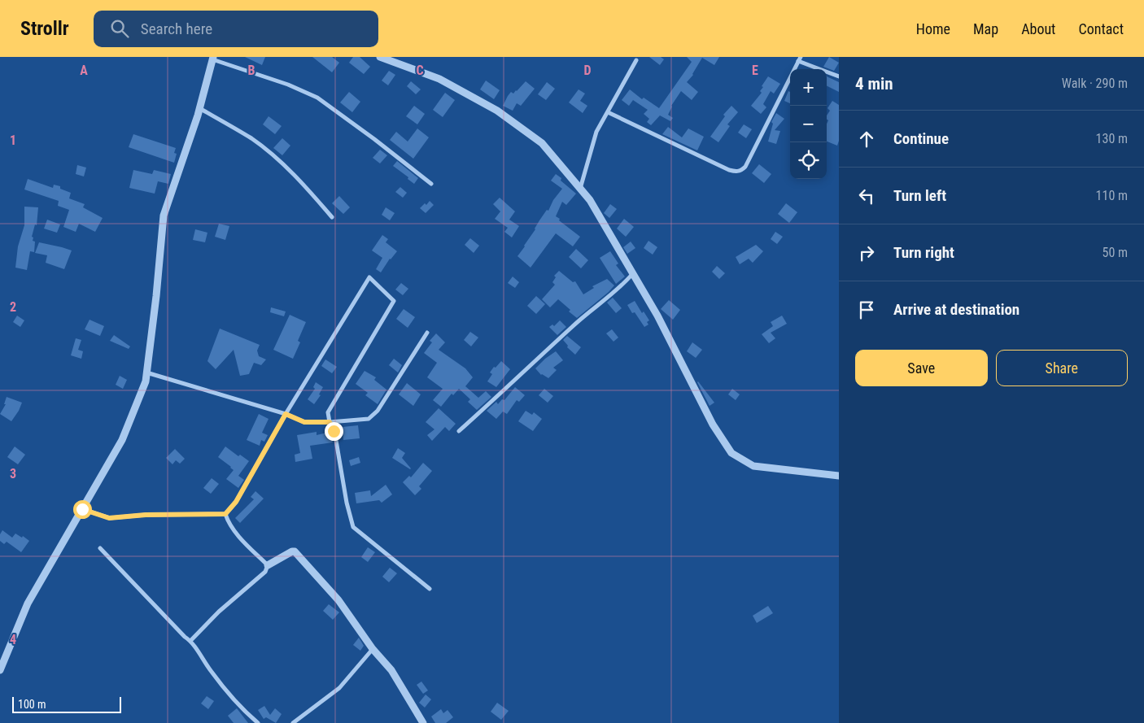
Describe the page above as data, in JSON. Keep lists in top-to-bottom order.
{
  "scale_bar": "100 m",
  "page": {
    "header": "Strollr",
    "search": "Search here",
    "nav": [
      "Home",
      "Map",
      "About",
      "Contact"
    ],
    "heading": ["4 min", "Walk · 290 m"],
    "map_buttons": ["+", "−"],
    "list": [
      ["Continue", "130 m"],
      ["Turn left", "110 m"],
      ["Turn right", "50 m"],
      "Arrive at destination"
    ],
    "buttons": ["Save", "Share"],
    "scale": "100 m"
  },
  "grid": {
    "columns": [
      "A",
      "B",
      "C",
      "D",
      "E"
    ],
    "rows": [
      "1",
      "2",
      "3",
      "4"
    ]
  }
}
